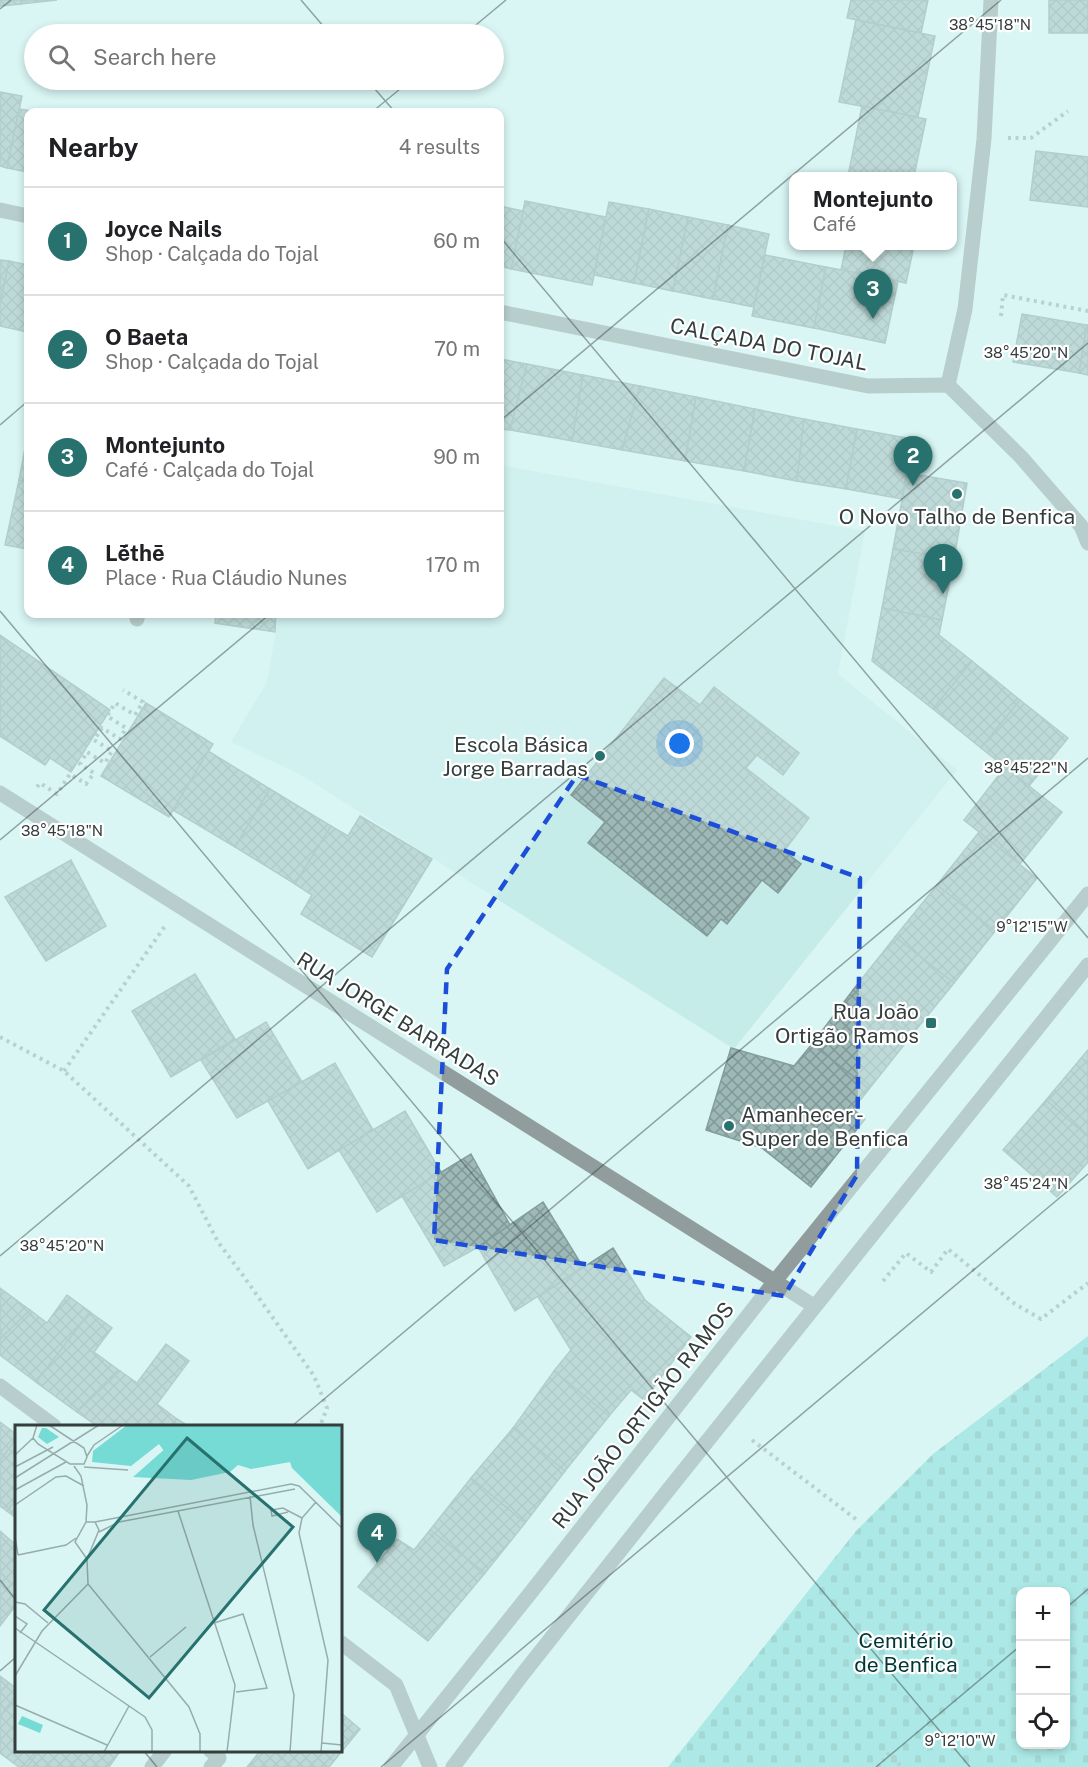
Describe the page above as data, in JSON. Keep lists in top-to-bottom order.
{
  "streets": {
    "street": ["CALÇADA DO TOJAL", "RUA JORGE BARRADAS", "RUA JOÃO ORTIGÃO RAMOS"]
  },
  "crossings": [
    ["RUA JORGE BARRADAS", "RUA JOÃO ORTIGÃO RAMOS"]
  ],
  "parks": ["Cemitério de Benfica"],
  "places": {
    "other": ["O Novo Talho de Benfica", "Escola Básica Jorge Barradas", "Amanhecer - Super de Benfica"],
    "transit": ["Rua João Ortigão Ramos"]
  },
  "page": {
    "search": "Search here",
    "heading": ["Nearby", "4 results"],
    "popup": ["Montejunto", "Café"],
    "list": [
      {
        "mark": "1",
        "name": "Joyce Nails",
        "note": "Shop · Calçada do Tojal",
        "value": "60 m"
      },
      {
        "mark": "2",
        "name": "O Baeta",
        "note": "Shop · Calçada do Tojal",
        "value": "70 m"
      },
      {
        "mark": "3",
        "name": "Montejunto",
        "note": "Café · Calçada do Tojal",
        "value": "90 m"
      },
      {
        "mark": "4",
        "name": "Lḗthē",
        "note": "Place · Rua Cláudio Nunes",
        "value": "170 m"
      }
    ],
    "pins": [
      "3",
      "2",
      "1",
      "4"
    ],
    "map_buttons": ["+", "−"]
  },
  "coordinates": [
    "38°45'18\"N",
    "38°45'20\"N",
    "38°45'22\"N",
    "9°12'15\"W",
    "38°45'24\"N",
    "9°12'10\"W"
  ]
}
